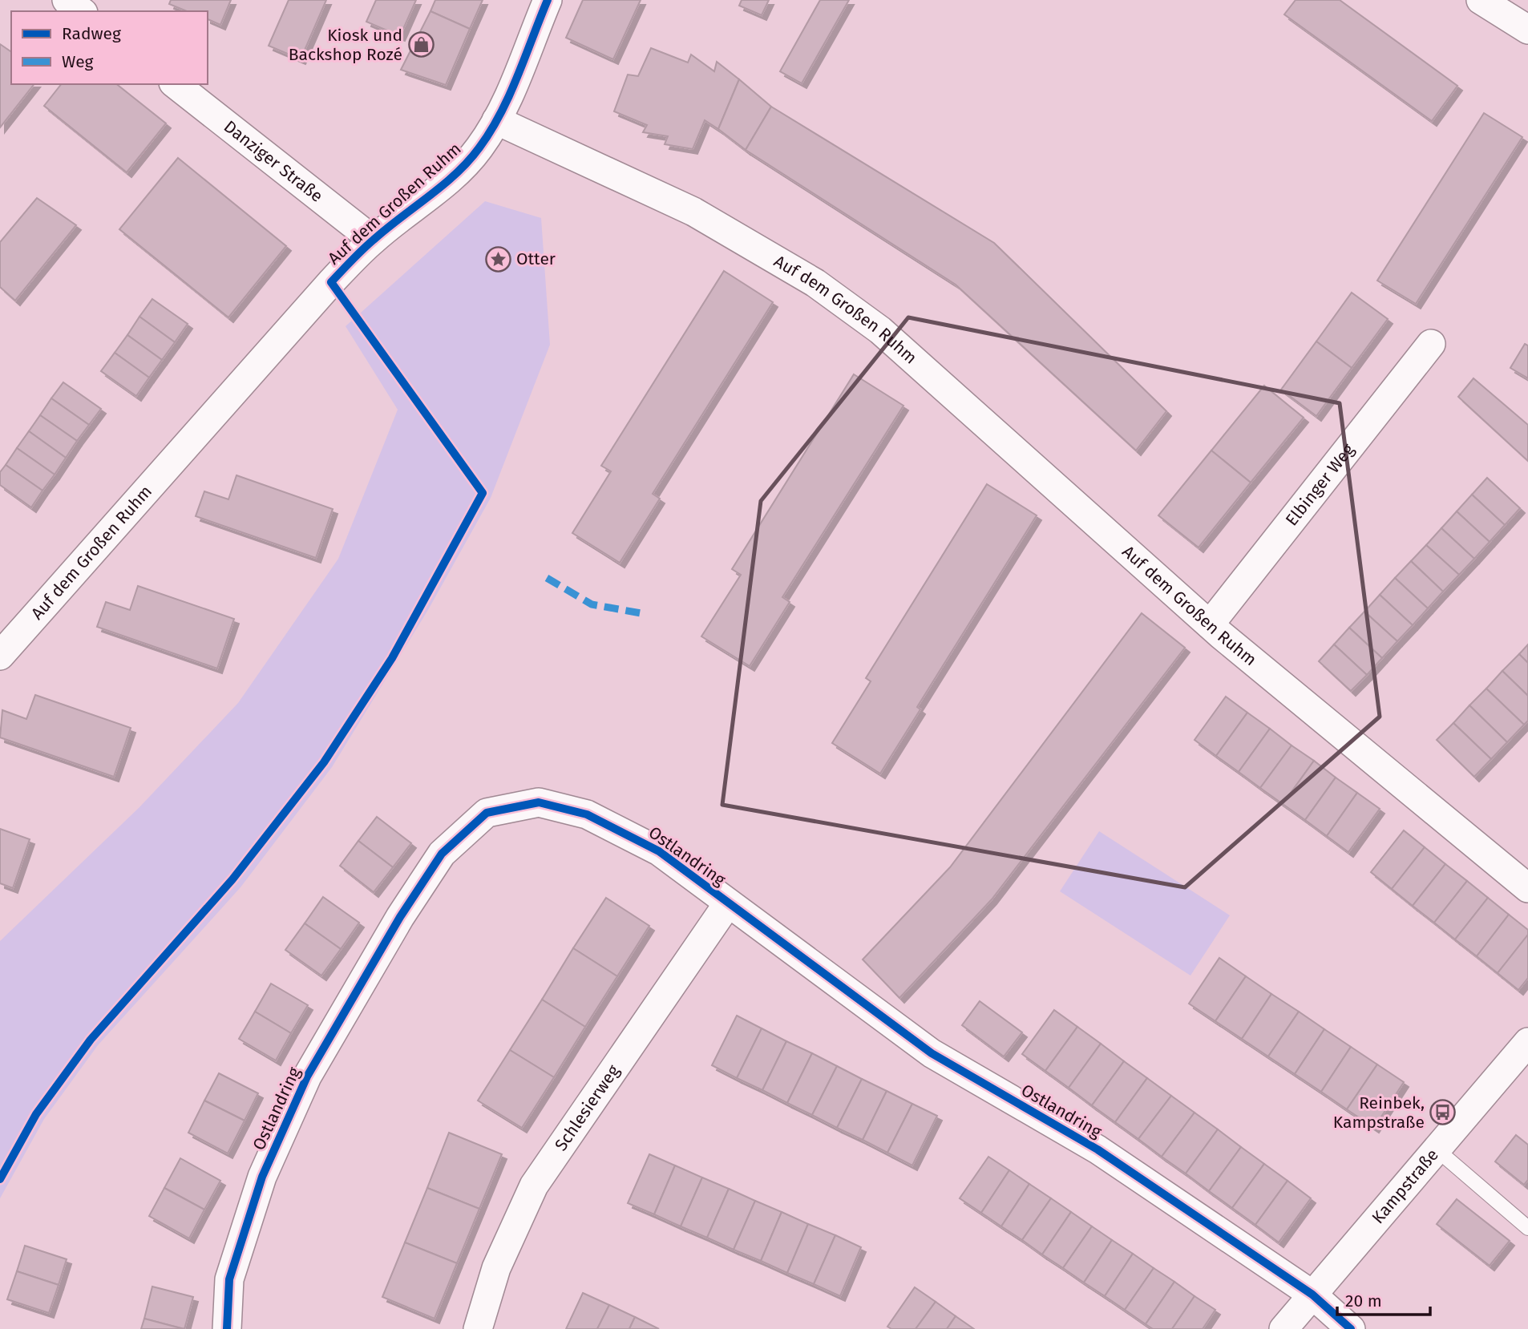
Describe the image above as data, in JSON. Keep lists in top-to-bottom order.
{
  "streets": {
    "street": [
      "Danziger Straße",
      "Auf dem Großen Ruhm",
      "Elbinger Weg",
      "Ostlandring",
      "Schlesierweg",
      "Kampstraße"
    ]
  },
  "crossings": [
    ["Danziger Straße", "Auf dem Großen Ruhm"],
    ["Auf dem Großen Ruhm", "Elbinger Weg"],
    ["Ostlandring", "Schlesierweg"],
    ["Ostlandring", "Kampstraße"]
  ],
  "places": {
    "shop": ["Kiosk und Backshop Rozé"],
    "place": ["Otter"],
    "bus stop": ["Reinbek, Kampstraße"]
  },
  "legend": ["Radweg", "Weg"],
  "scale_bar": "20 m"
}
